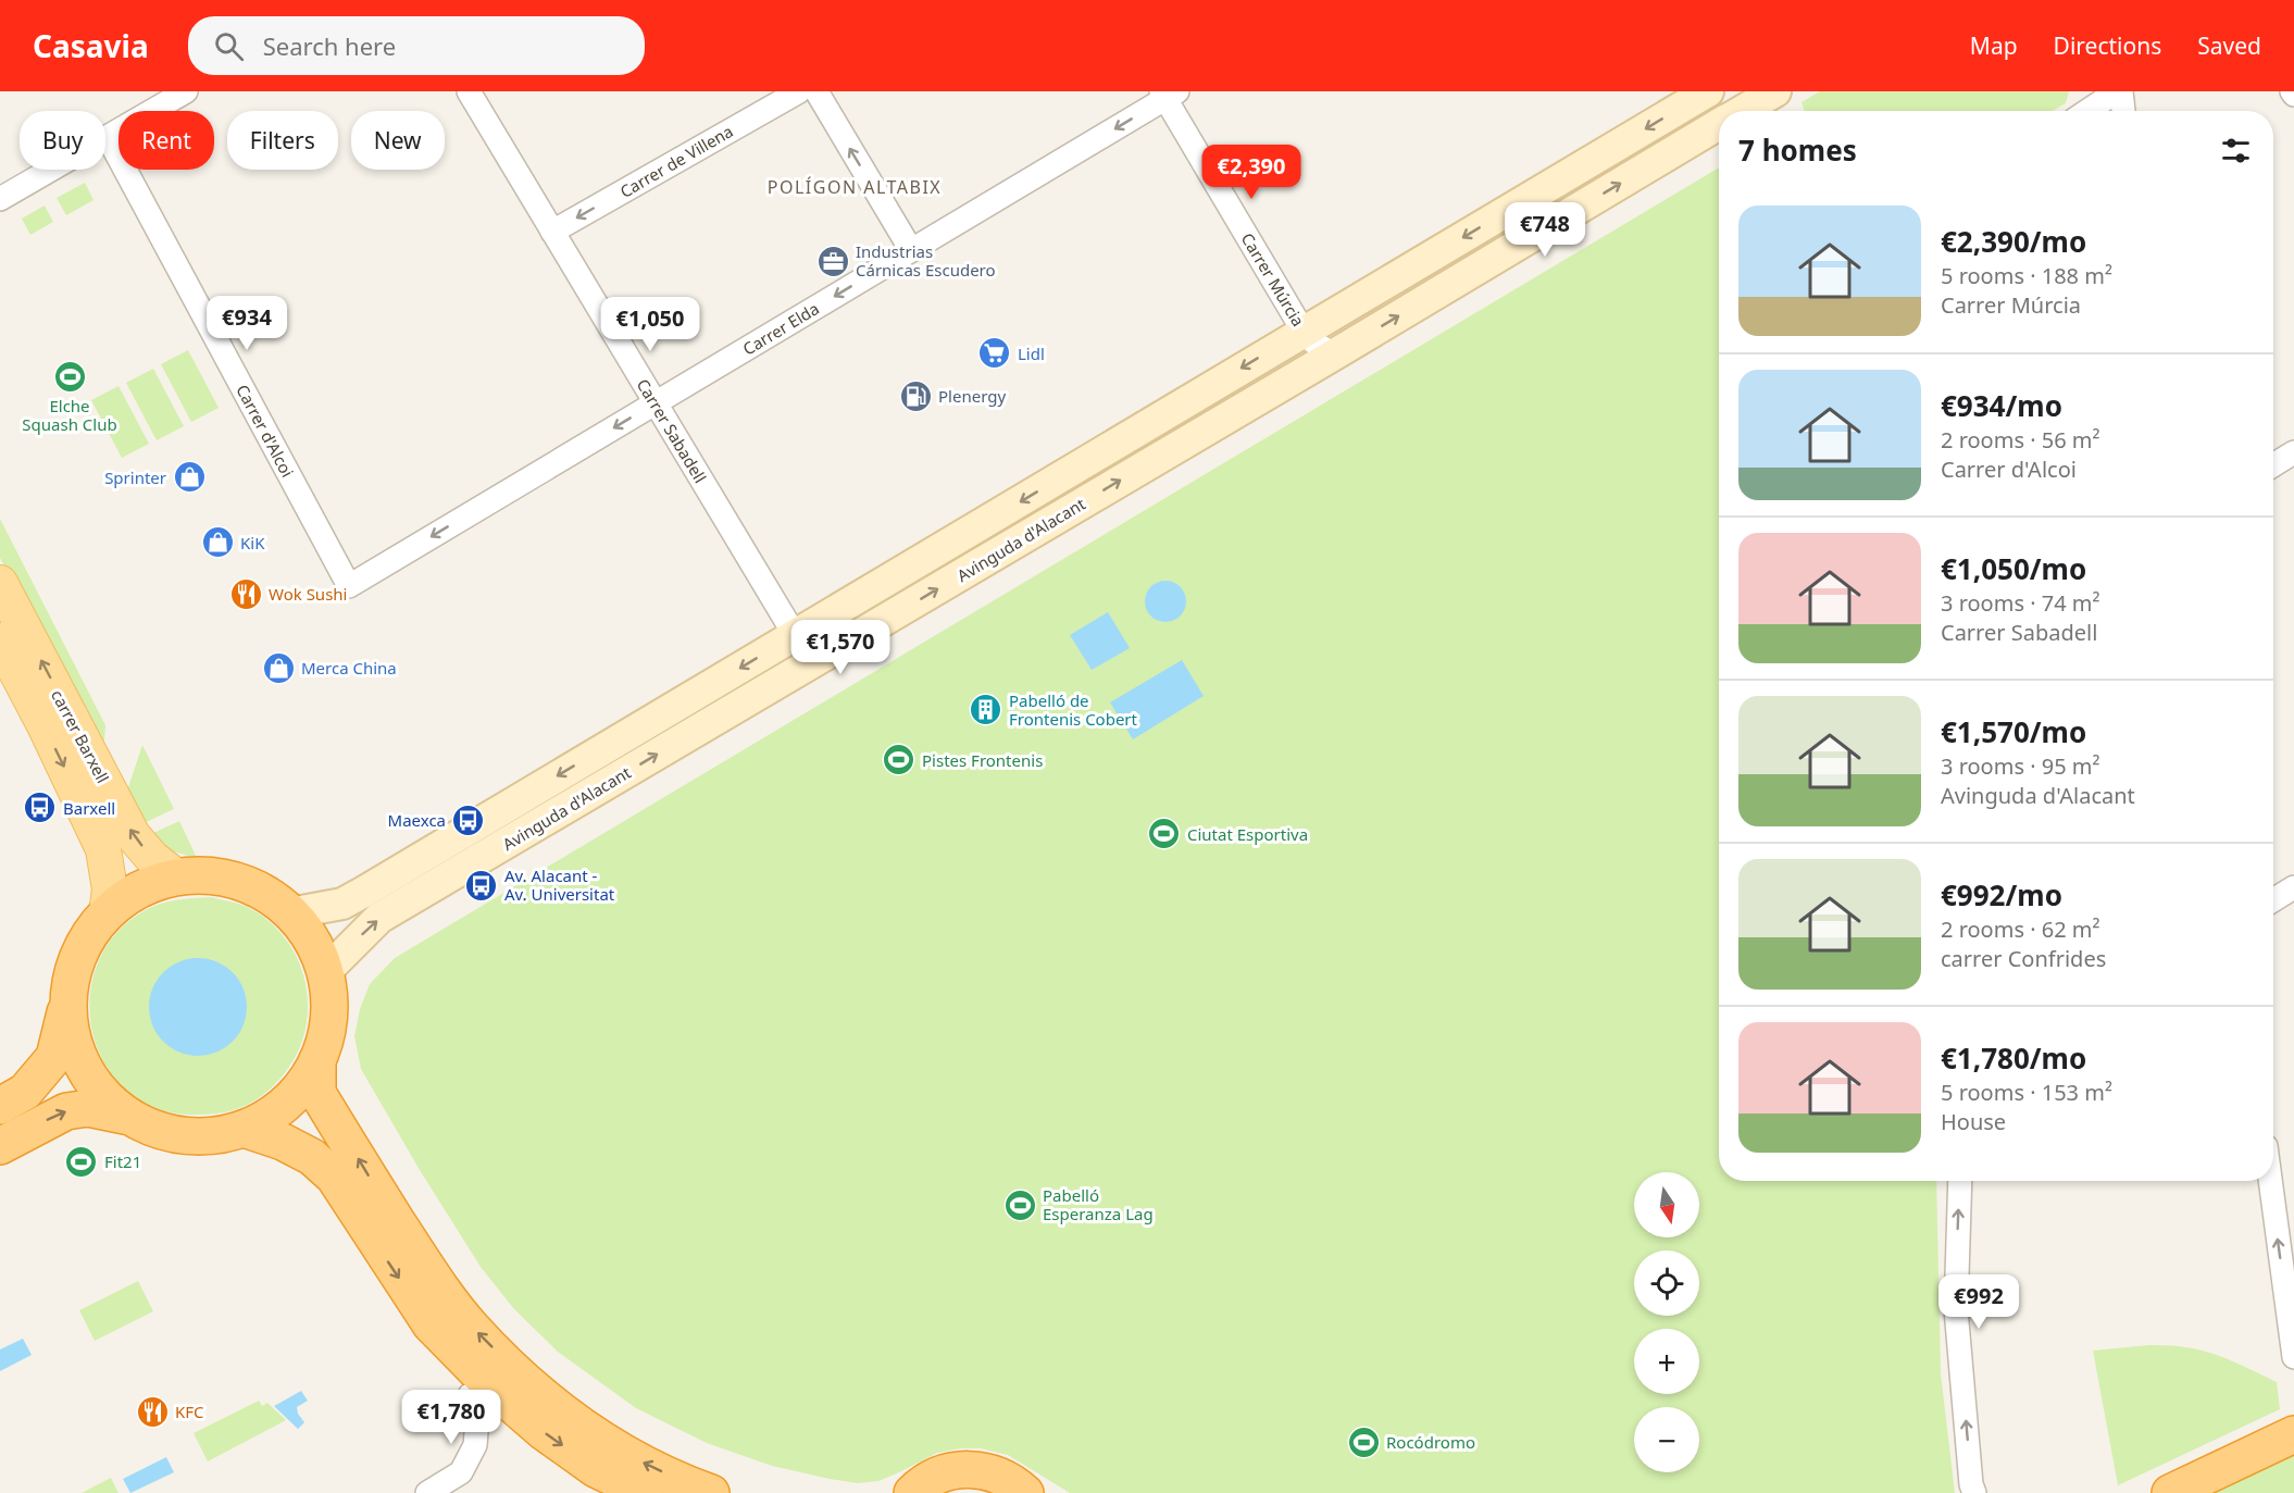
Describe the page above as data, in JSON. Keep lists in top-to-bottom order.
{
  "streets": {
    "main road": ["Avinguda d'Alacant", "carrer Barxell"],
    "street": [
      "Carrer de Villena",
      "Carrer Múrcia",
      "Carrer Elda",
      "Carrer d'Alcoi",
      "Carrer Sabadell"
    ]
  },
  "crossings": [
    ["Carrer de Villena", "Carrer Sabadell"],
    ["Carrer Múrcia", "Carrer Elda"],
    ["Carrer Múrcia", "Avinguda d'Alacant"],
    ["Carrer Elda", "Carrer d'Alcoi"],
    ["Carrer Elda", "Carrer Sabadell"],
    ["Carrer Sabadell", "Avinguda d'Alacant"]
  ],
  "one_way": ["Carrer de Villena", "Carrer Elda"],
  "districts": ["POLÍGON ALTABIX"],
  "places": {
    "office": ["Industrias Cárnicas Escudero"],
    "supermarket": ["Lidl"],
    "sports": [
      "Elche Squash Club",
      "Pistes Frontenis",
      "Ciutat Esportiva",
      "Fit21",
      "Pabelló Esperanza Lag",
      "Rocódromo"
    ],
    "fuel station": ["Plenergy"],
    "shop": ["Sprinter", "KiK", "Merca China"],
    "restaurant": ["Wok Sushi", "KFC"],
    "building": ["Pabelló de Frontenis Cobert"],
    "bus stop": ["Barxell", "Maexca", "Av. Alacant - Av. Universitat"]
  },
  "north": "bottom",
  "page": {
    "header": "Casavia",
    "search": "Search here",
    "nav": ["Map", "Directions", "Saved"],
    "chip": [
      "Buy",
      "Rent",
      "Filters",
      "New"
    ],
    "heading": "7 homes",
    "price": [
      "€2,390",
      "€748",
      "€934",
      "€1,050",
      "€1,570",
      "€992",
      "€1,780"
    ],
    "list": [
      {
        "name": "€2,390/mo",
        "note": "5 rooms · 188 m² · Carrer Múrcia"
      },
      {
        "name": "€934/mo",
        "note": "2 rooms · 56 m² · Carrer d'Alcoi"
      },
      {
        "name": "€1,050/mo",
        "note": "3 rooms · 74 m² · Carrer Sabadell"
      },
      {
        "name": "€1,570/mo",
        "note": "3 rooms · 95 m² · Avinguda d'Alacant"
      },
      {
        "name": "€992/mo",
        "note": "2 rooms · 62 m² · carrer Confrides"
      },
      {
        "name": "€1,780/mo",
        "note": "5 rooms · 153 m² · House"
      }
    ],
    "map_buttons": ["+", "−"]
  }
}
